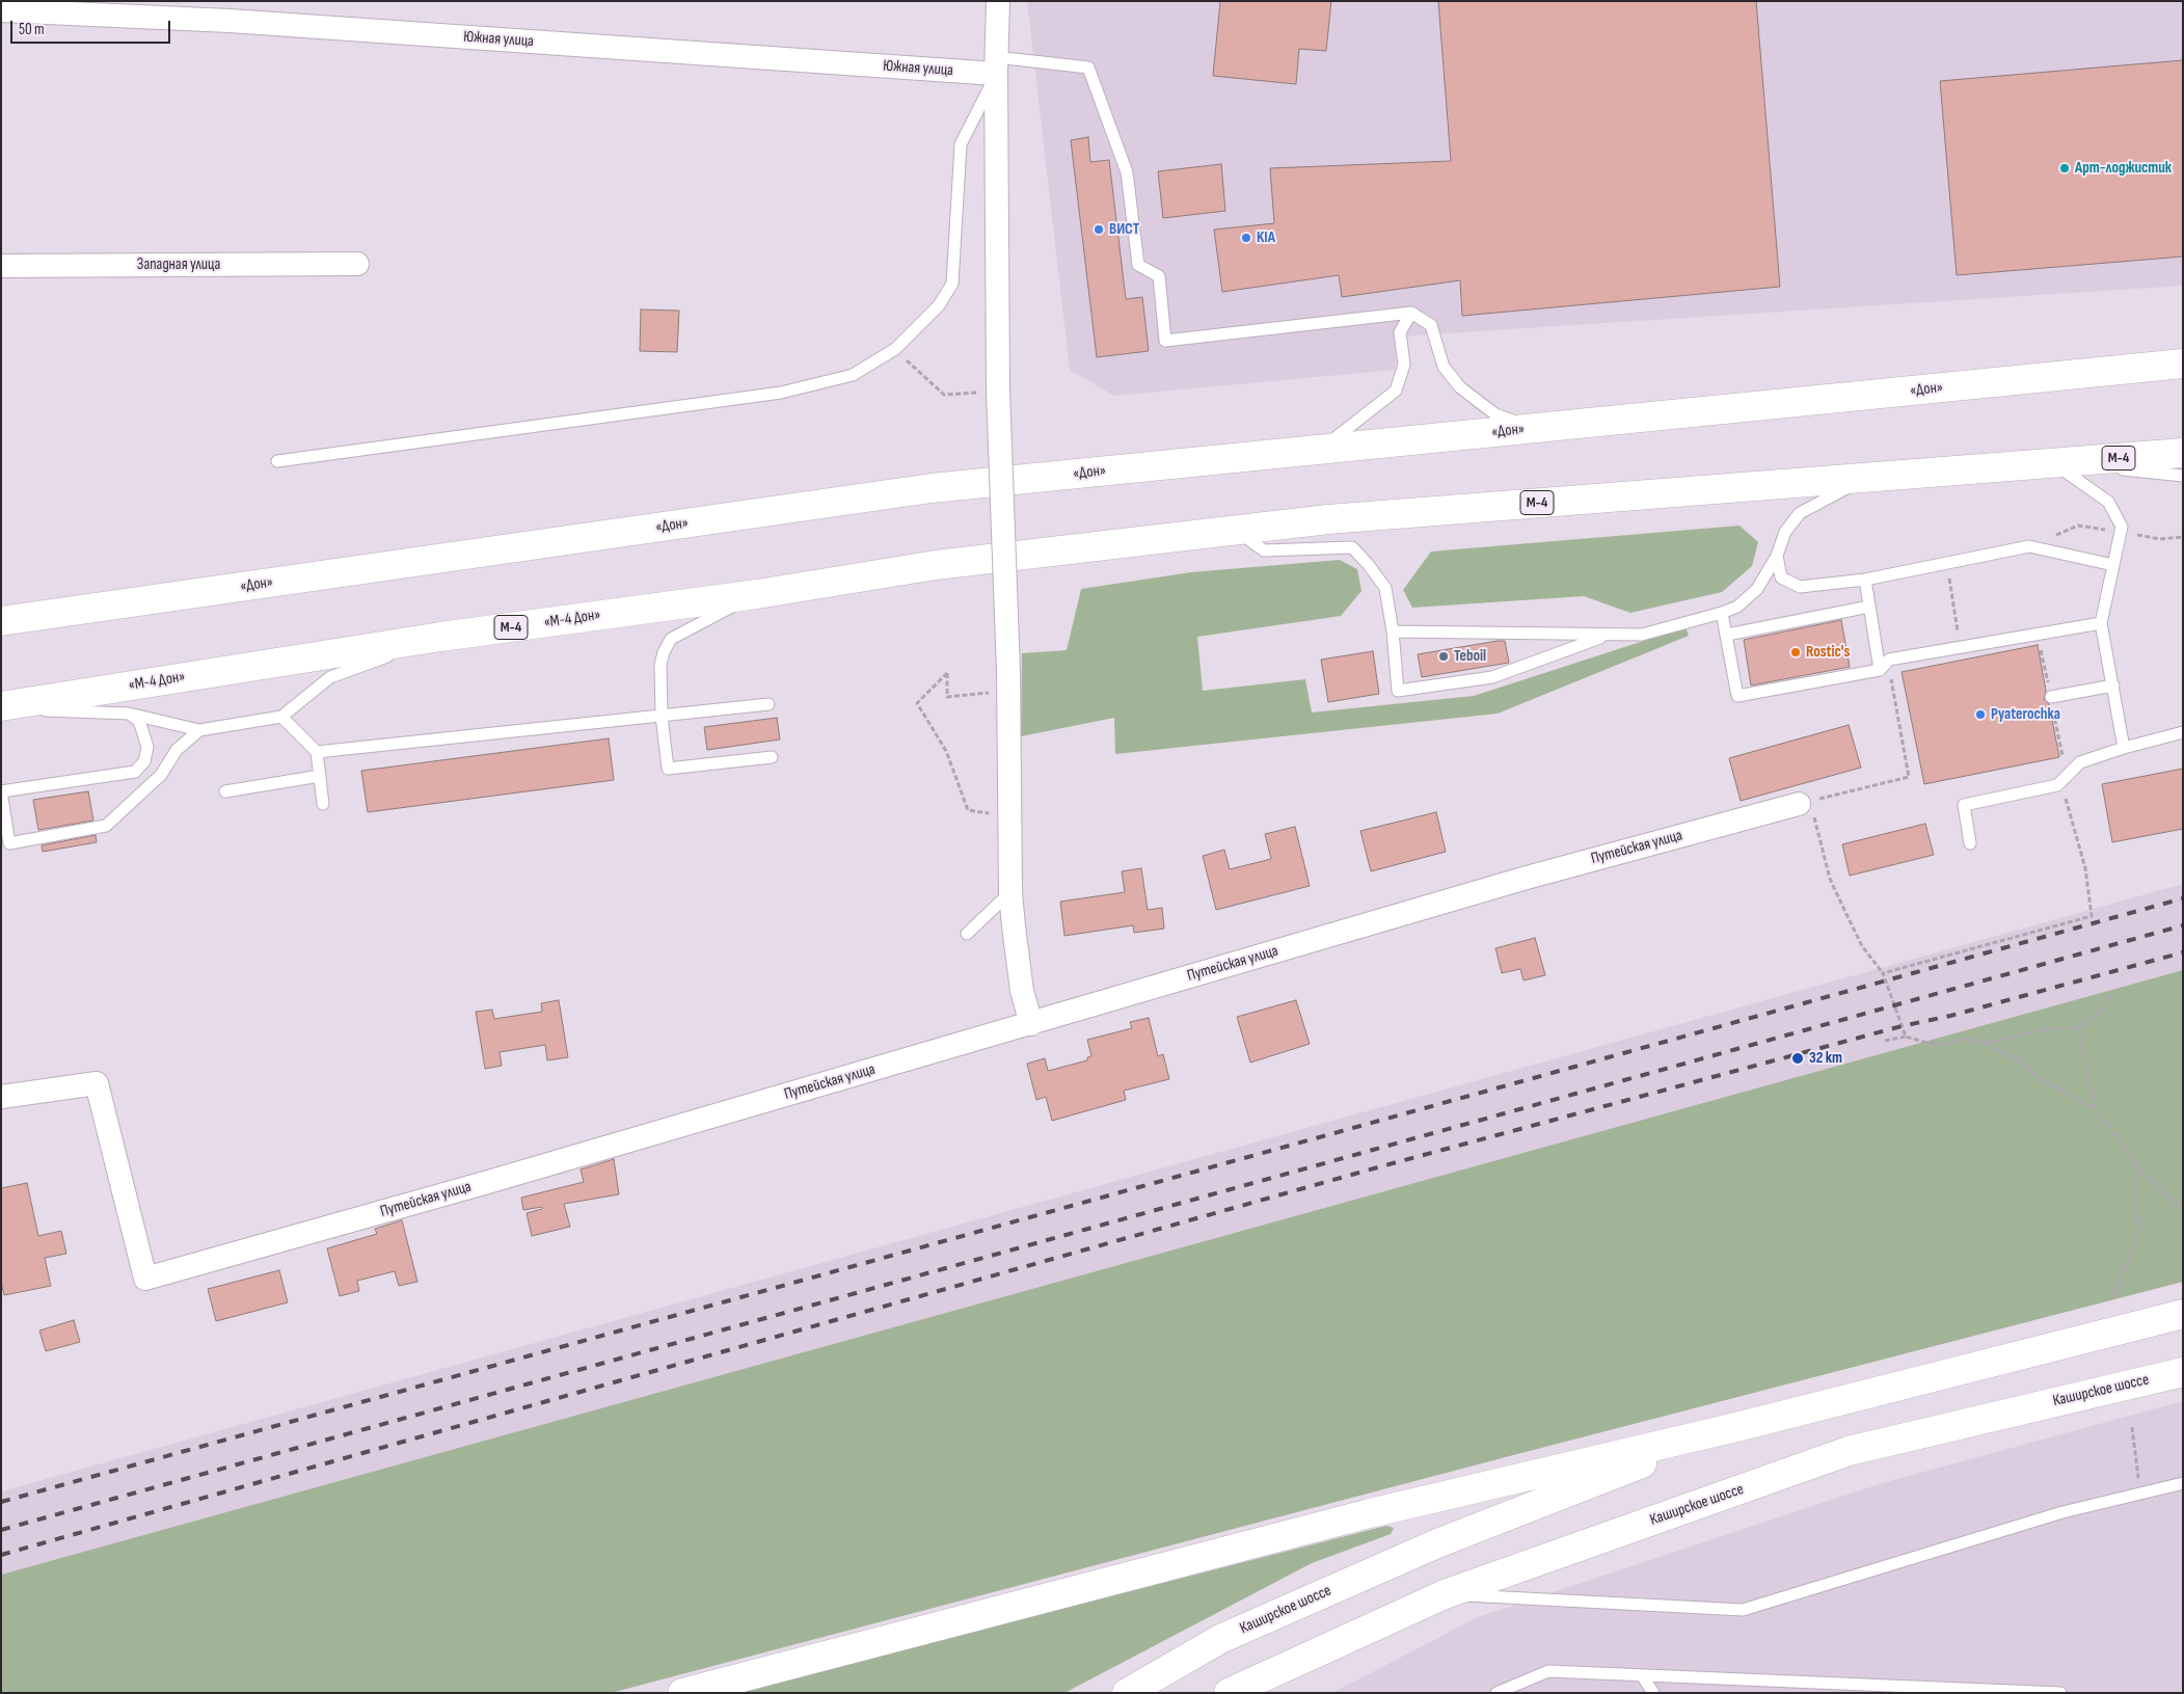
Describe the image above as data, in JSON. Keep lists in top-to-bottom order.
{
  "streets": {
    "main road": [
      "«Дон»",
      "М-4",
      "«М-4 Дон»",
      "Каширское шоссе"
    ],
    "street": ["Южная улица", "Западная улица", "Путейская улица"]
  },
  "crossings": [
    ["М-4", "«М-4 Дон»"]
  ],
  "places": [
    "Арт-лоджистик",
    "ВИСТ",
    "KIA",
    "Rostic's",
    "Teboil",
    "Pyaterochka",
    "32 km"
  ],
  "scale_bar": "50 m"
}
